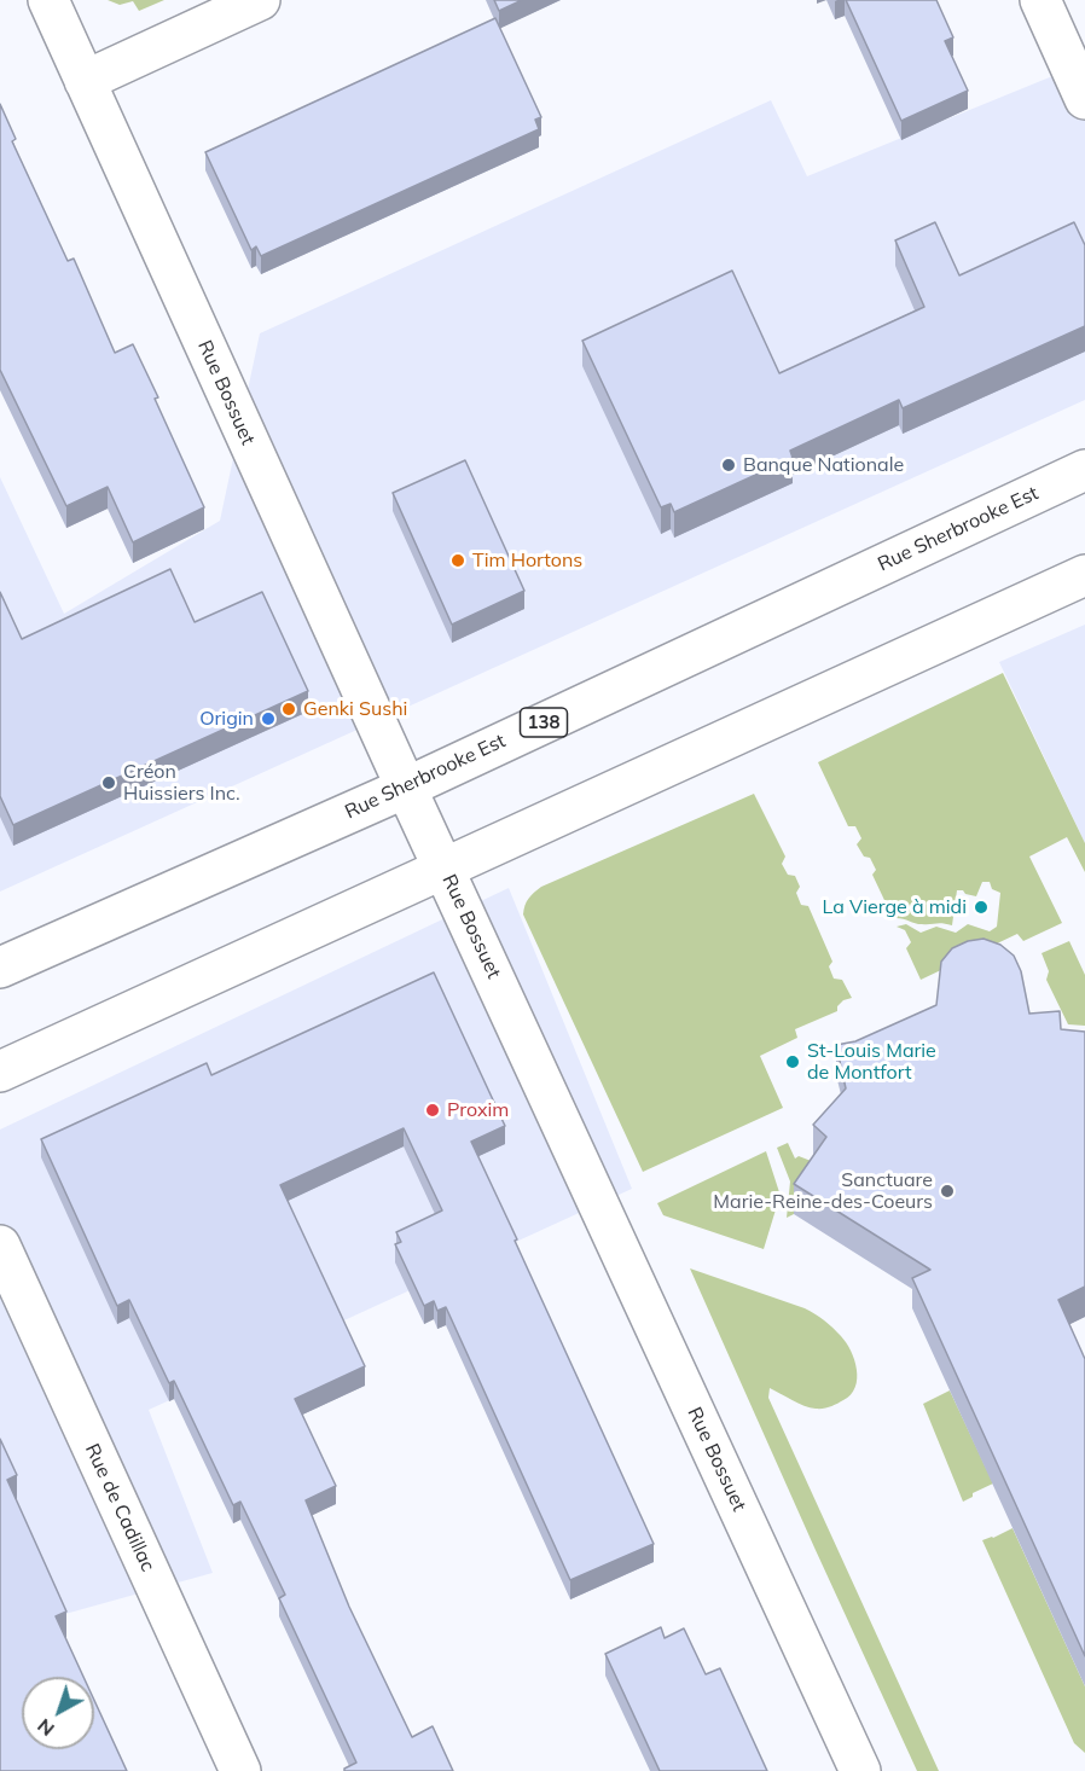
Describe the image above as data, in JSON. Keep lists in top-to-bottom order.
{
  "streets": {
    "street": [
      "Rue Bossuet",
      "Rue Sherbrooke Est",
      "138",
      "Rue de Cadillac"
    ]
  },
  "crossings": [
    ["Rue Bossuet", "Rue Sherbrooke Est"]
  ],
  "places": [
    "Banque Nationale",
    "Tim Hortons",
    "Genki Sushi",
    "Origin",
    "Créon Huissiers Inc.",
    "La Vierge à midi",
    "St-Louis Marie de Montfort",
    "Proxim",
    "Sanctuare Marie-Reine-des-Coeurs"
  ],
  "north": "bottom left"
}
